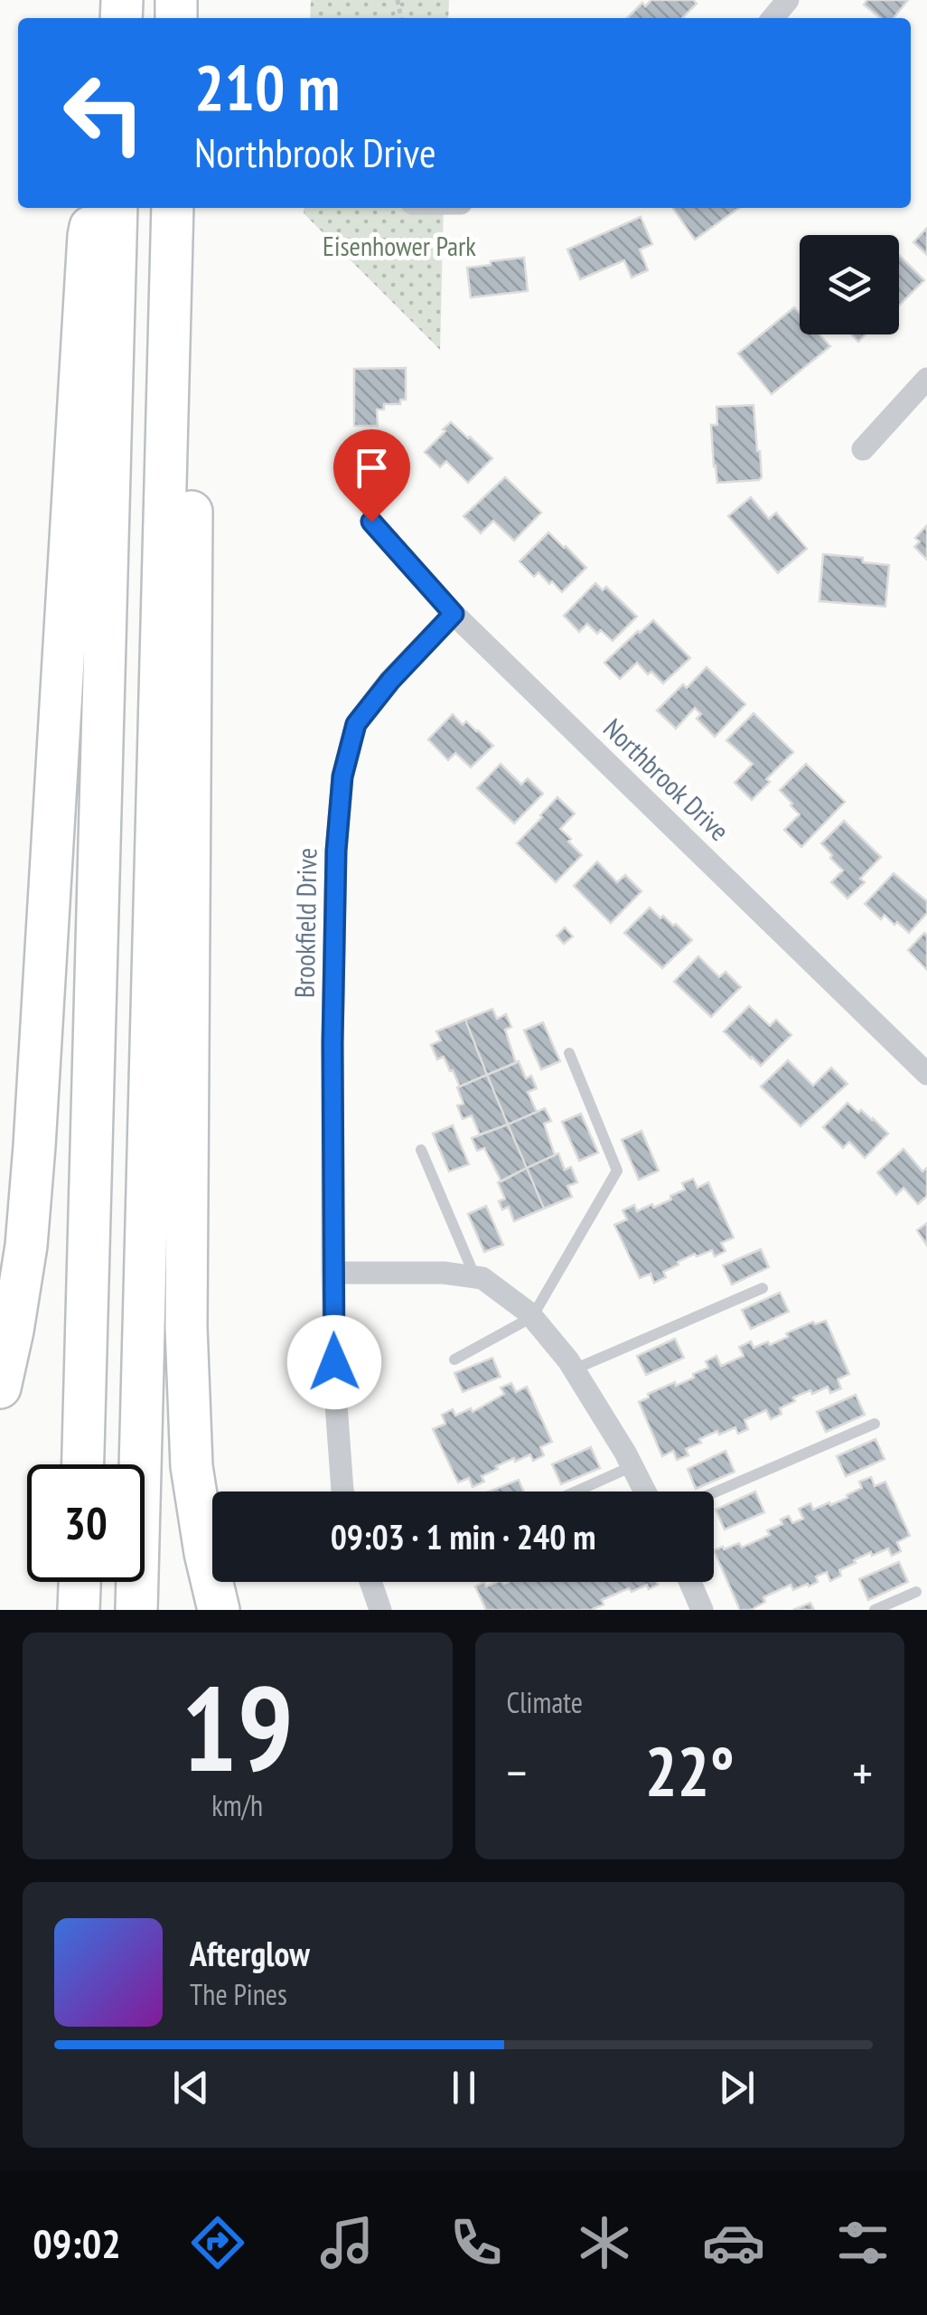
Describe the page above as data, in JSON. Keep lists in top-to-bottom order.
{
  "streets": {
    "street": ["Northbrook Drive", "Brookfield Drive"]
  },
  "crossings": [
    ["Northbrook Drive", "Brookfield Drive"]
  ],
  "parks": ["Eisenhower Park"],
  "page": {
    "turn": ["210 m", "Northbrook Drive"],
    "limit": "30",
    "trip": "09:03 · 1 min · 240 m",
    "tile": [
      ["19", "km/h"],
      "Climate"
    ],
    "heat": ["−", "22°", "+"],
    "song": ["Afterglow", "The Pines"],
    "tabs": "09:02"
  }
}
